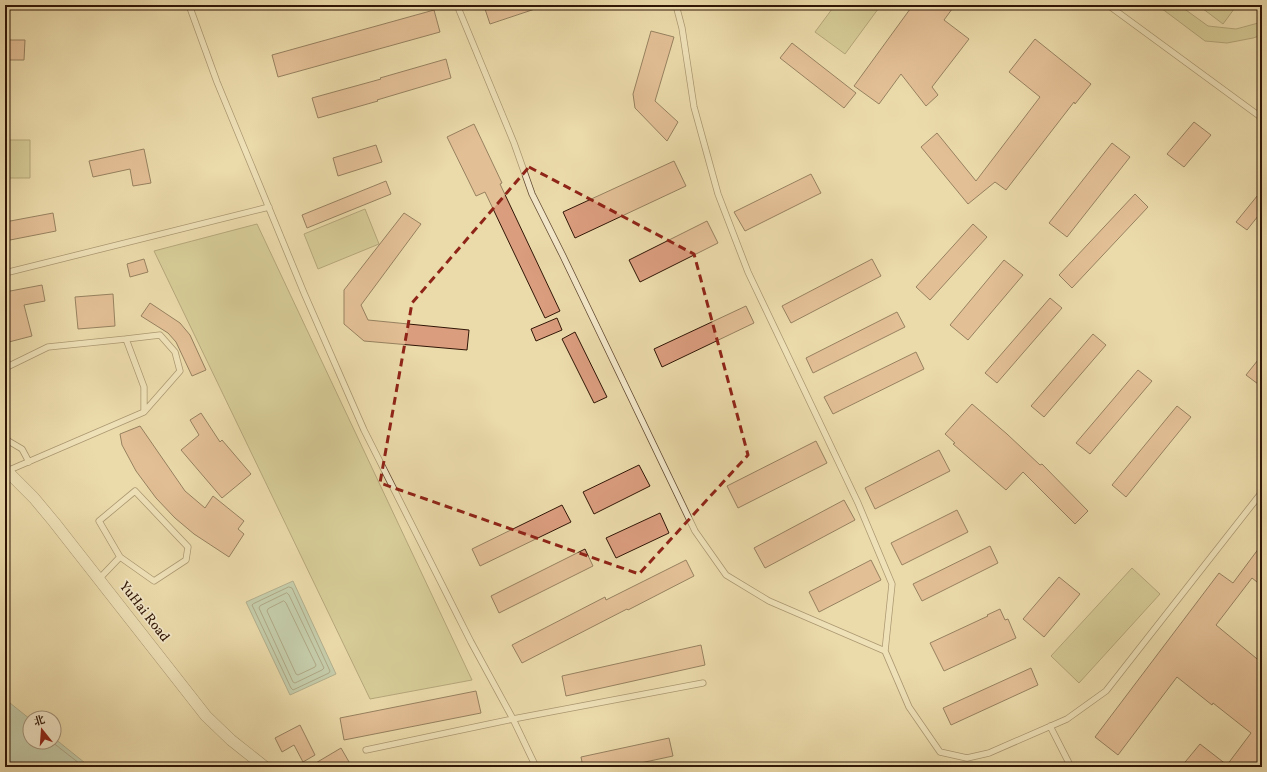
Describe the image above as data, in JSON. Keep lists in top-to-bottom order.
{
  "streets": {
    "street": ["YuHai Road"]
  },
  "north": "top"
}
